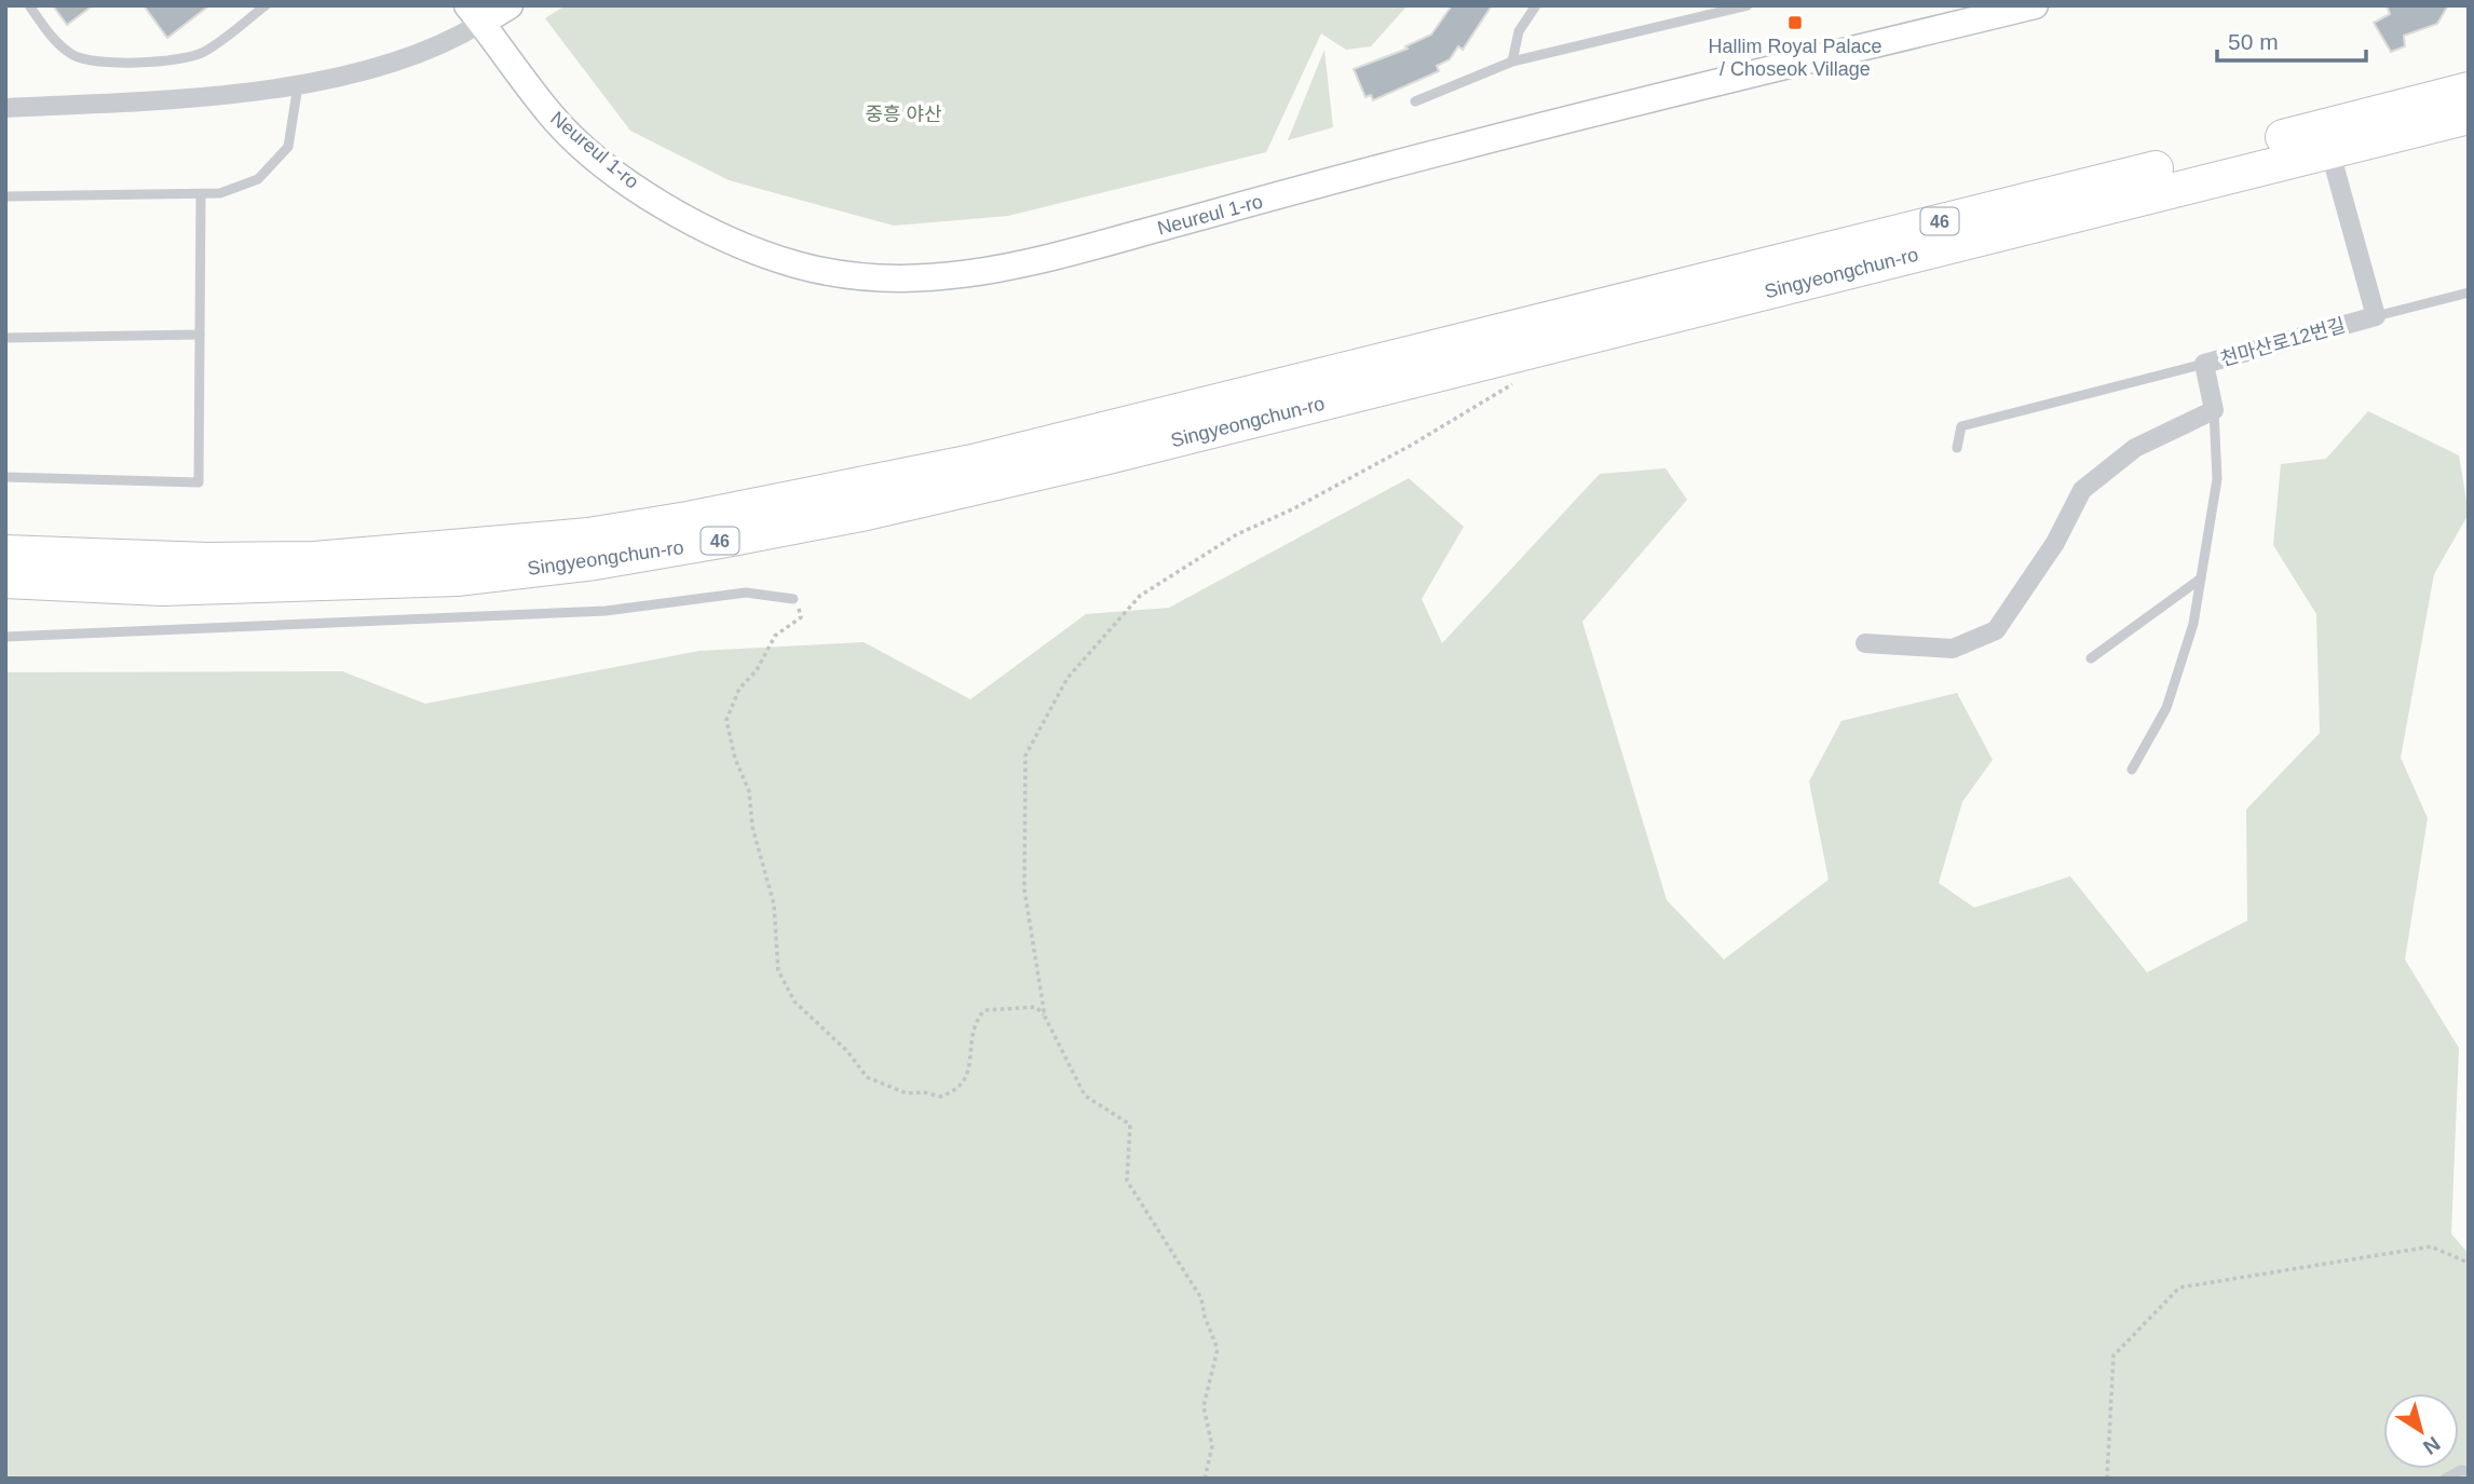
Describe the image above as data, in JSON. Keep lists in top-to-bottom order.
{
  "streets": {
    "highway": ["46", "Singyeongchun-ro"],
    "street": ["Neureul 1-ro", "천마산로12번길"]
  },
  "parks": ["중흥 야산"],
  "places": {
    "transit": ["Hallim Royal Palace / Choseok Village"]
  },
  "scale_bar": "50 m",
  "north": "bottom right"
}
